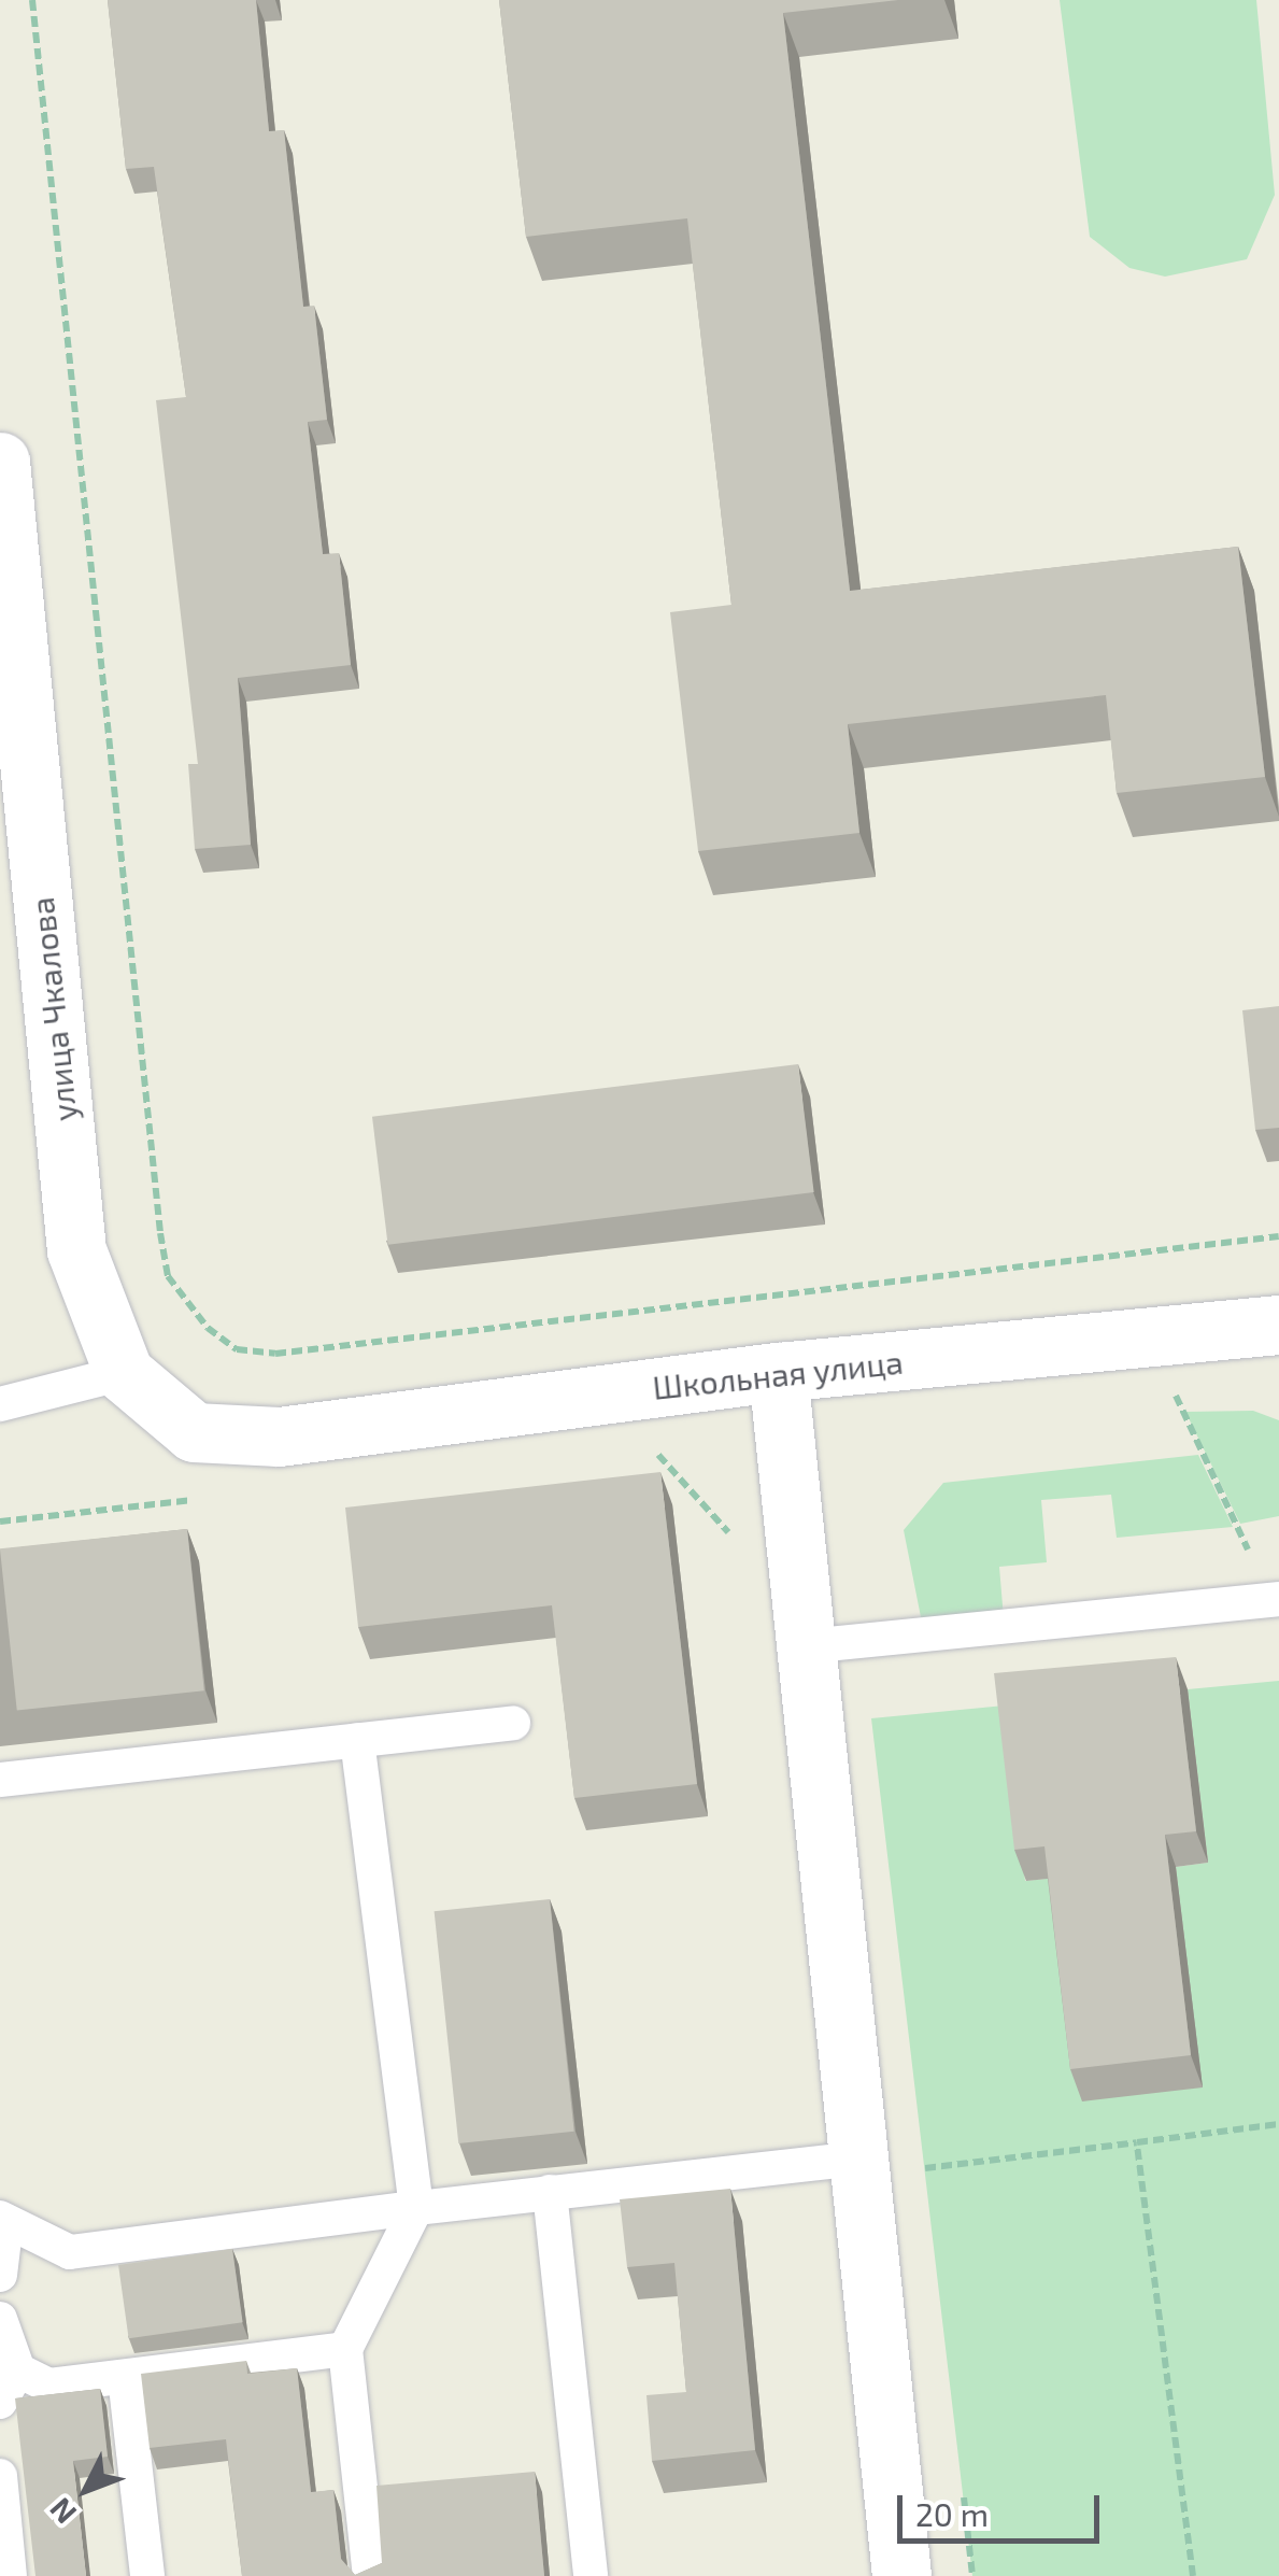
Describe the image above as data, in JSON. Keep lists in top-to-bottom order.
{
  "streets": {
    "street": ["улица Чкалова", "Школьная улица"]
  },
  "crossings": [
    ["улица Чкалова", "Школьная улица"]
  ],
  "scale_bar": "20 m",
  "north": "bottom left"
}
